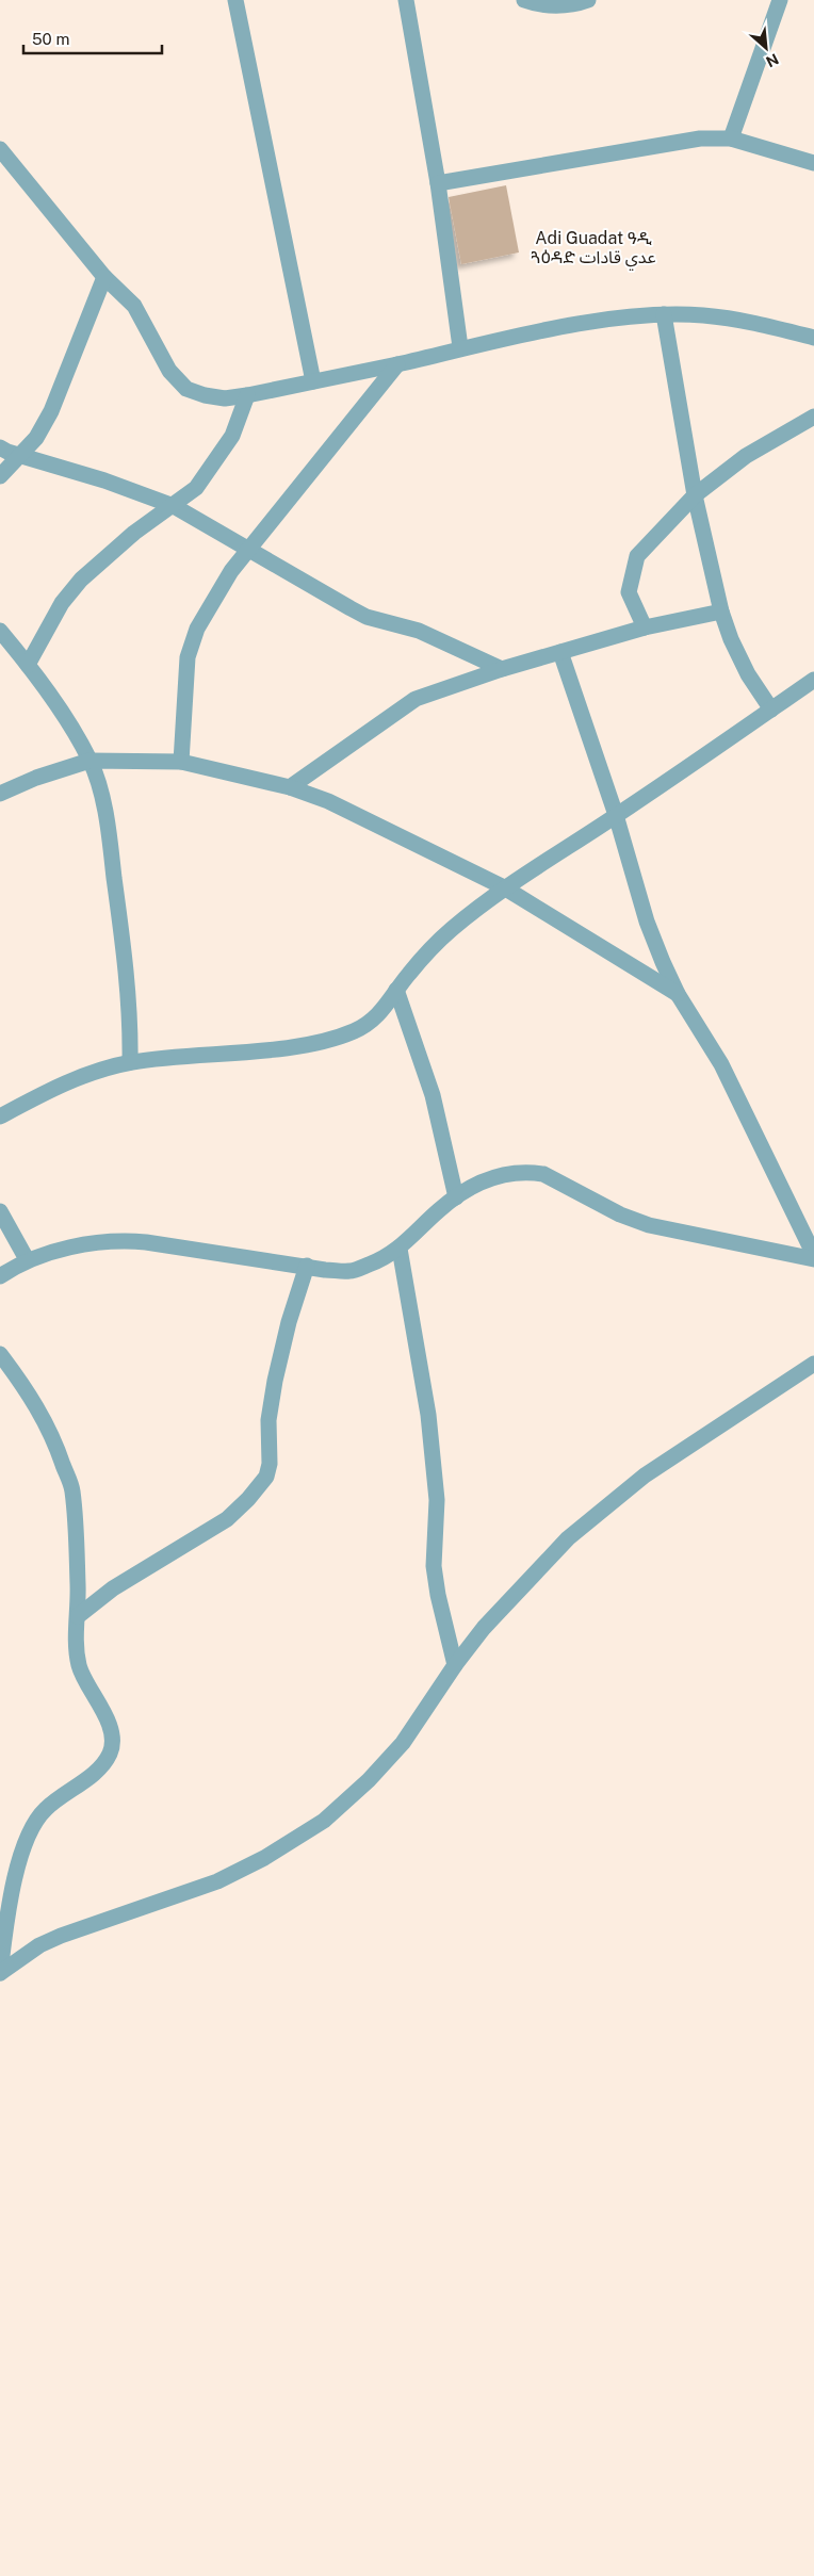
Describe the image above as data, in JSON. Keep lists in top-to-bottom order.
{
  "districts": ["Adi Guadat ዓዲ ጓዕዳድ عدي قادات"],
  "scale_bar": "50 m",
  "north": "bottom right"
}
